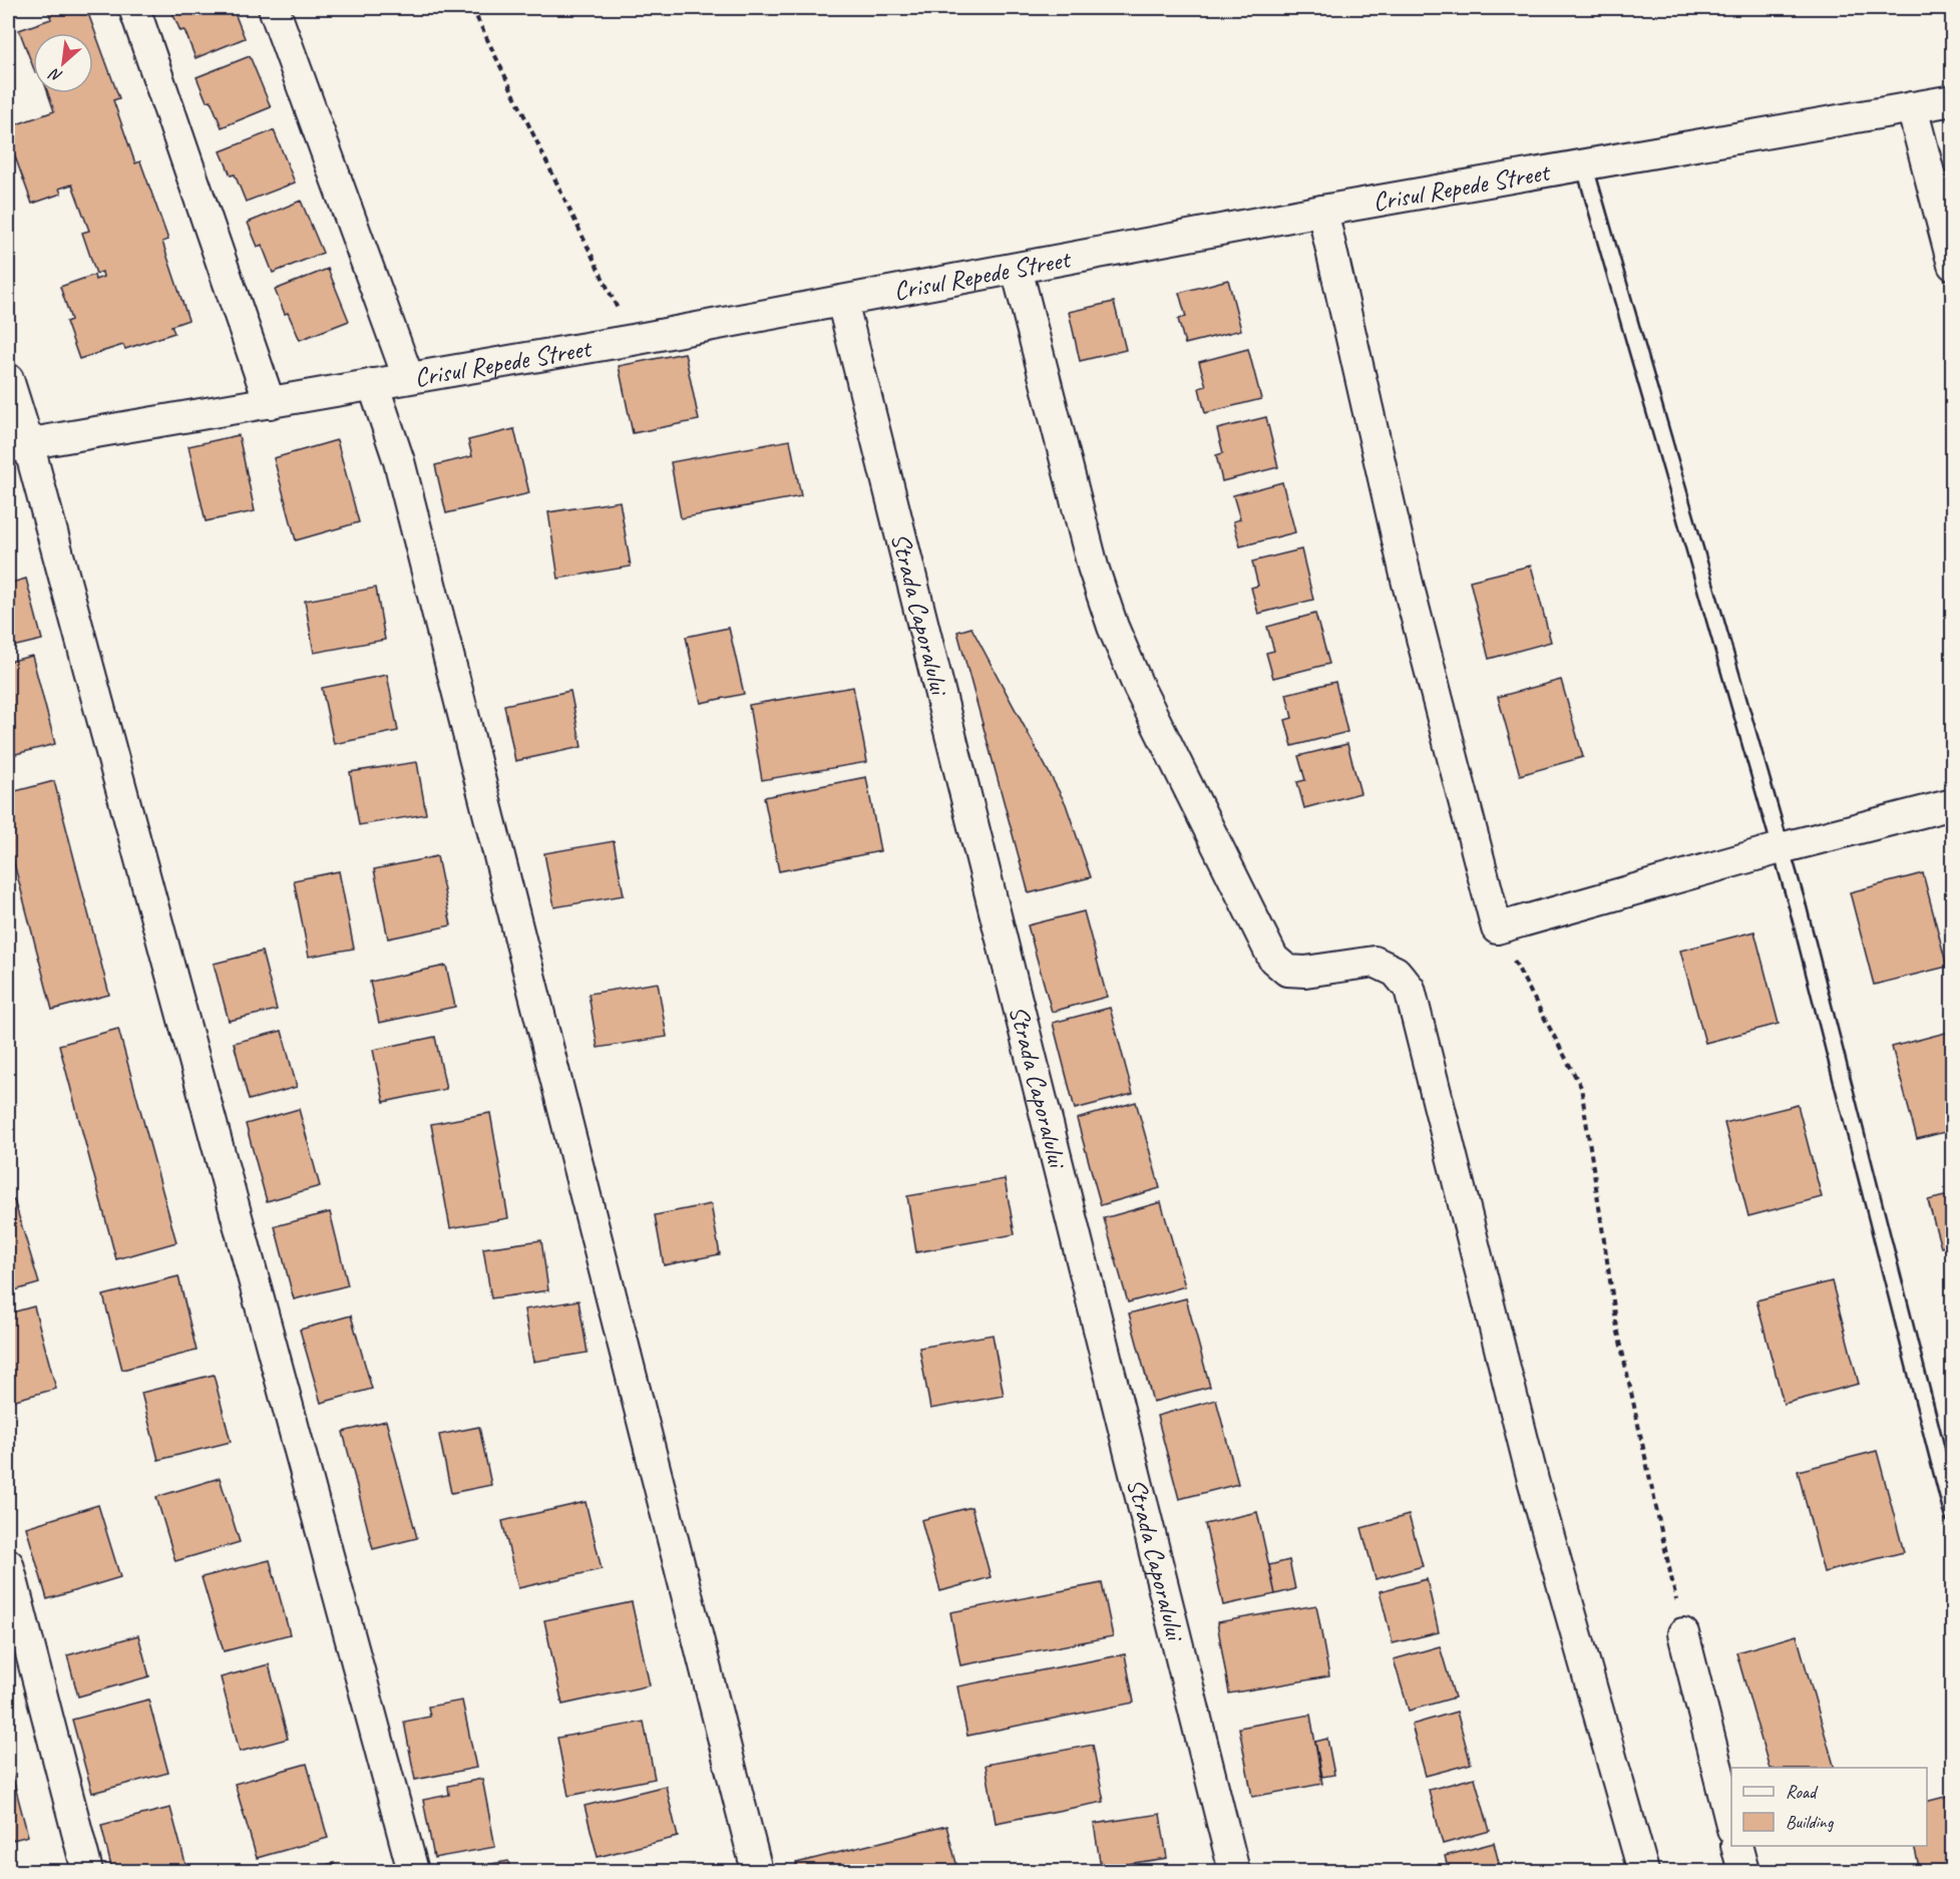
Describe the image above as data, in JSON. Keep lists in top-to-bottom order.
{
  "streets": {
    "street": ["Crisul Repede Street", "Strada Caporalului"]
  },
  "crossings": [
    ["Crisul Repede Street", "Strada Caporalului"]
  ],
  "legend": ["Road", "Building"],
  "north": "bottom left"
}
